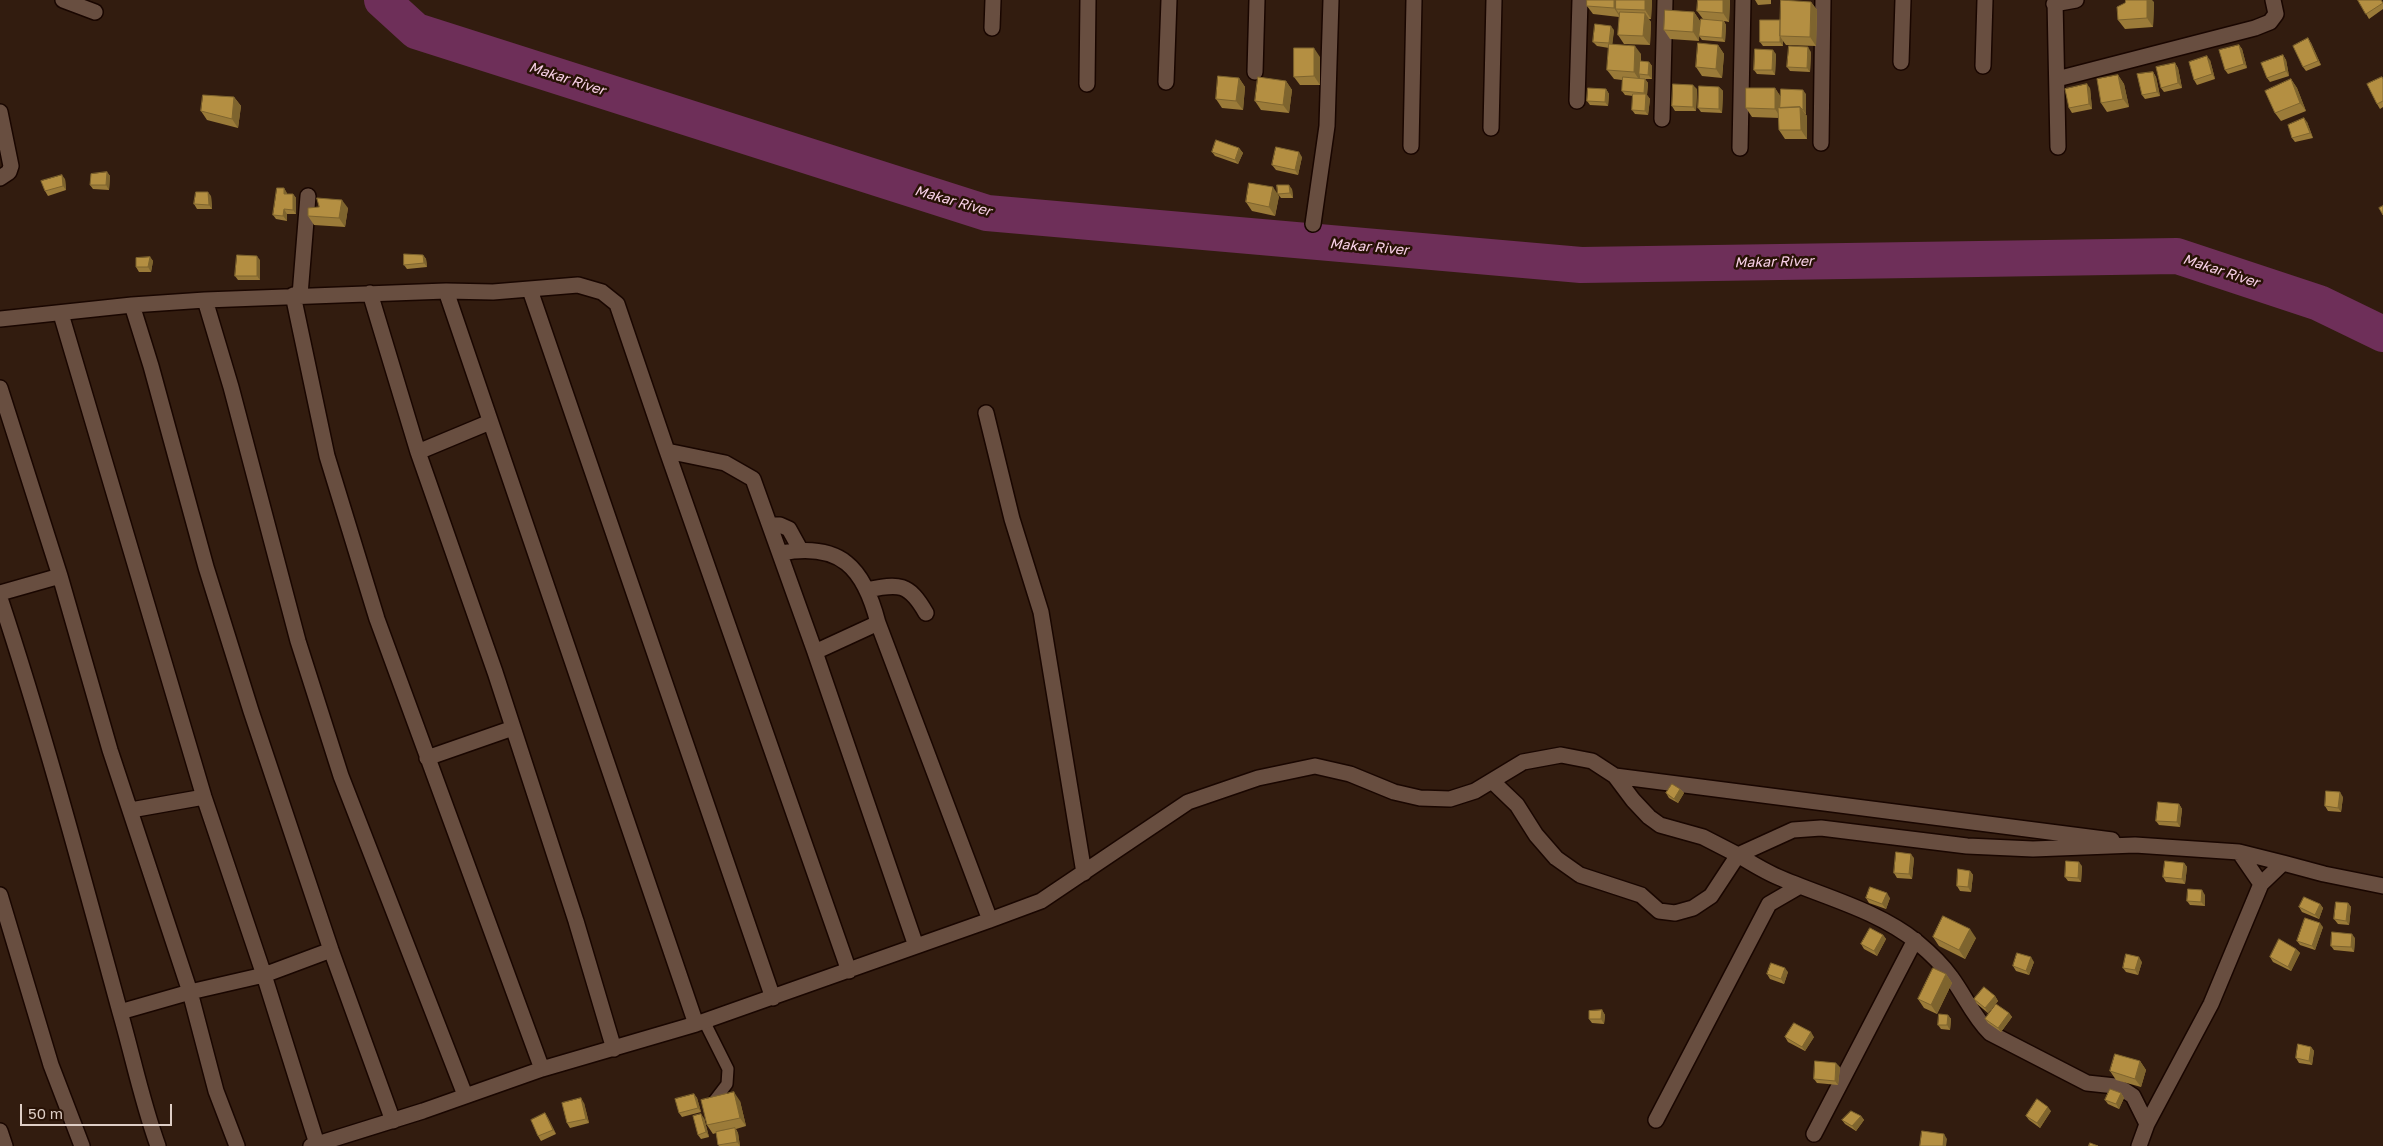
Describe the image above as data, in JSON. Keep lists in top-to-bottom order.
{
  "water": ["Makar River"],
  "scale_bar": "50 m"
}
